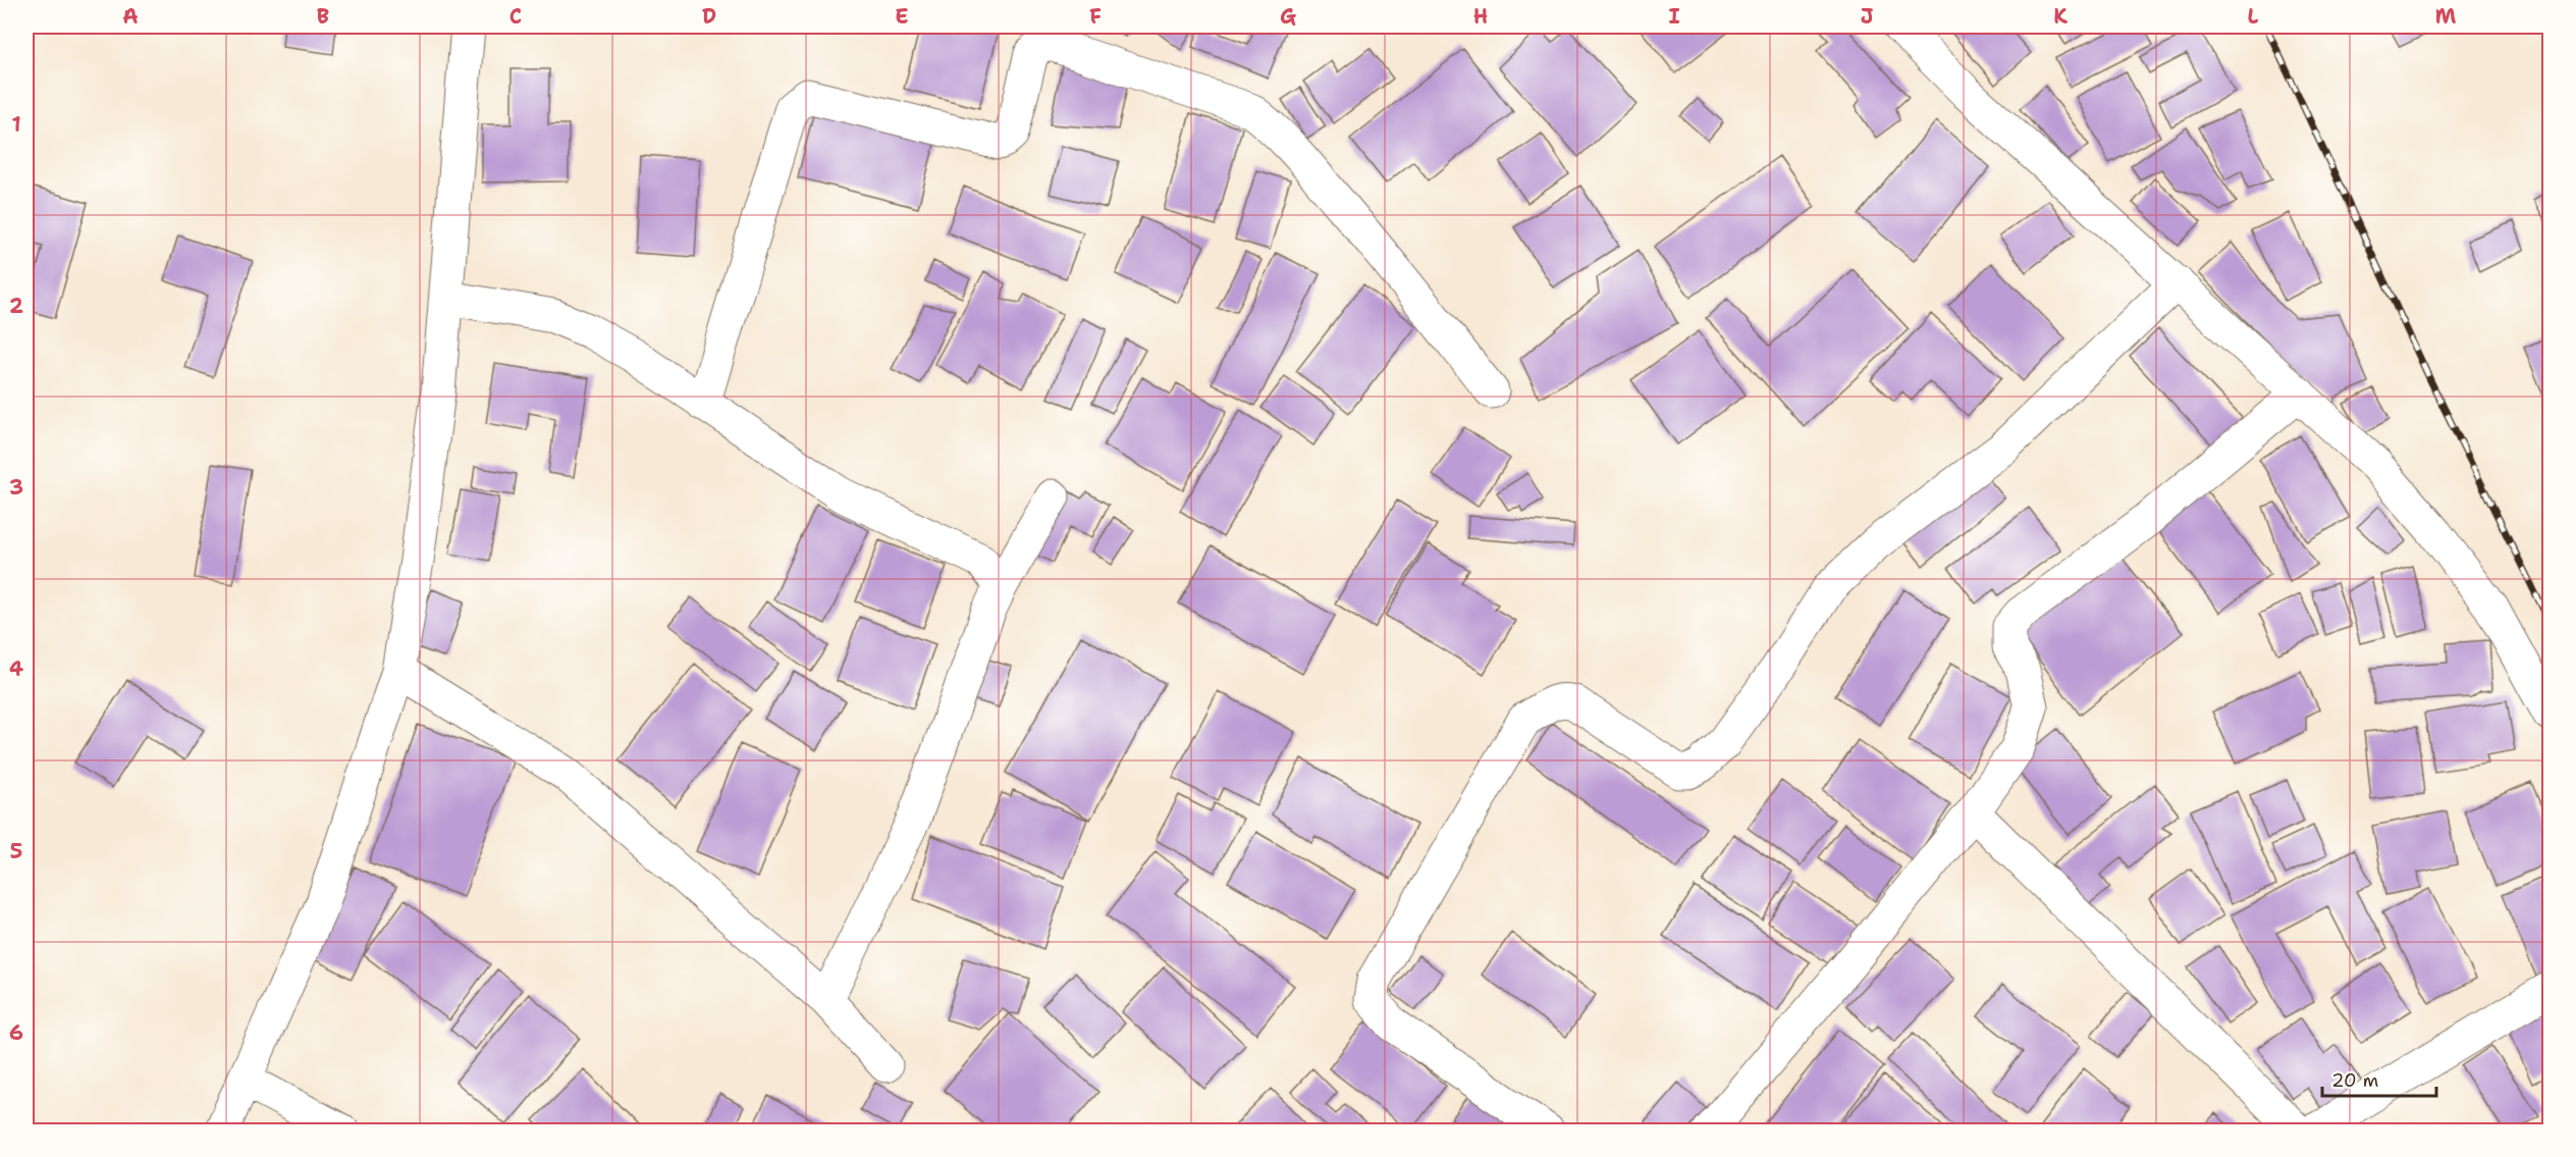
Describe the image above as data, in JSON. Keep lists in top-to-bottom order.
{
  "scale_bar": "20 m",
  "grid": {
    "columns": [
      "A",
      "B",
      "C",
      "D",
      "E",
      "F",
      "G",
      "H",
      "I",
      "J",
      "K",
      "L",
      "M"
    ],
    "rows": [
      "1",
      "2",
      "3",
      "4",
      "5",
      "6"
    ]
  }
}
